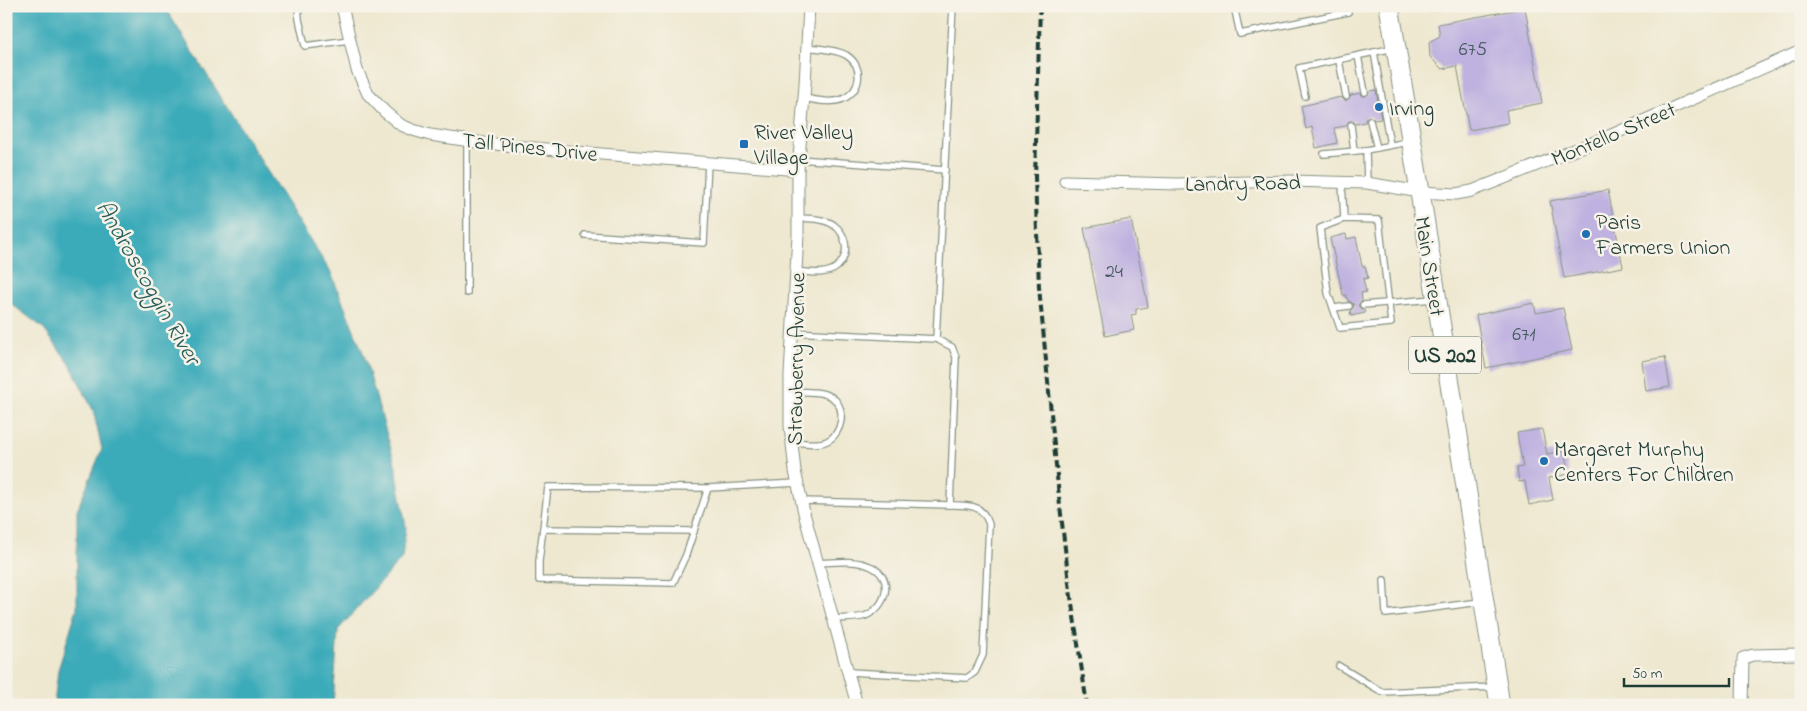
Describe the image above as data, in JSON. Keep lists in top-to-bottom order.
{
  "streets": {
    "highway": ["Main Street", "US 202"],
    "street": [
      "Montello Street",
      "Tall Pines Drive",
      "Landry Road",
      "Strawberry Avenue"
    ]
  },
  "crossings": [
    ["Montello Street", "Landry Road"],
    ["Montello Street", "Main Street"],
    ["Tall Pines Drive", "Strawberry Avenue"],
    ["Landry Road", "Main Street"]
  ],
  "water": ["Androscoggin River"],
  "places": {
    "other": ["Irving", "Paris Farmers Union", "Margaret Murphy Centers For Children"],
    "transit": ["River Valley Village"]
  },
  "house_numbers": ["675", "24", "671"],
  "scale_bar": "50 m"
}
